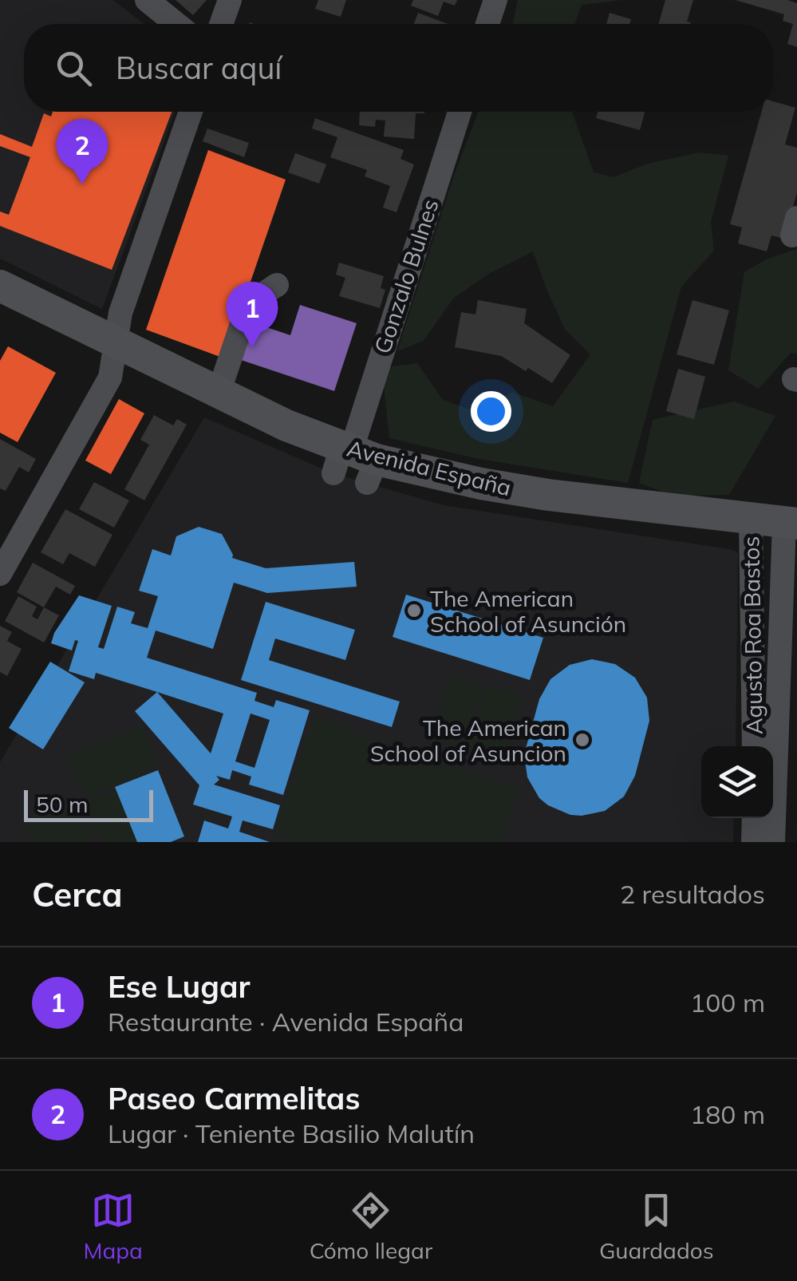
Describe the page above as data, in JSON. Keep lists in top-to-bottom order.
{
  "streets": {
    "main road": ["Avenida España"],
    "street": ["Gonzalo Bulnes", "Agusto Roa Bastos"]
  },
  "crossings": [
    ["Gonzalo Bulnes", "Avenida España"],
    ["Avenida España", "Agusto Roa Bastos"]
  ],
  "places": ["The American School of Asunción", "The American School of Asuncion"],
  "scale_bar": "50 m",
  "page": {
    "search": "Buscar aquí",
    "pins": ["2", "1"],
    "scale": "50 m",
    "heading": ["Cerca", "2 resultados"],
    "list": [
      {
        "mark": "1",
        "name": "Ese Lugar",
        "note": "Restaurante · Avenida España",
        "value": "100 m"
      },
      {
        "mark": "2",
        "name": "Paseo Carmelitas",
        "note": "Lugar · Teniente Basilio Malutín",
        "value": "180 m"
      }
    ],
    "nav": ["Mapa", "Cómo llegar", "Guardados"]
  }
}
